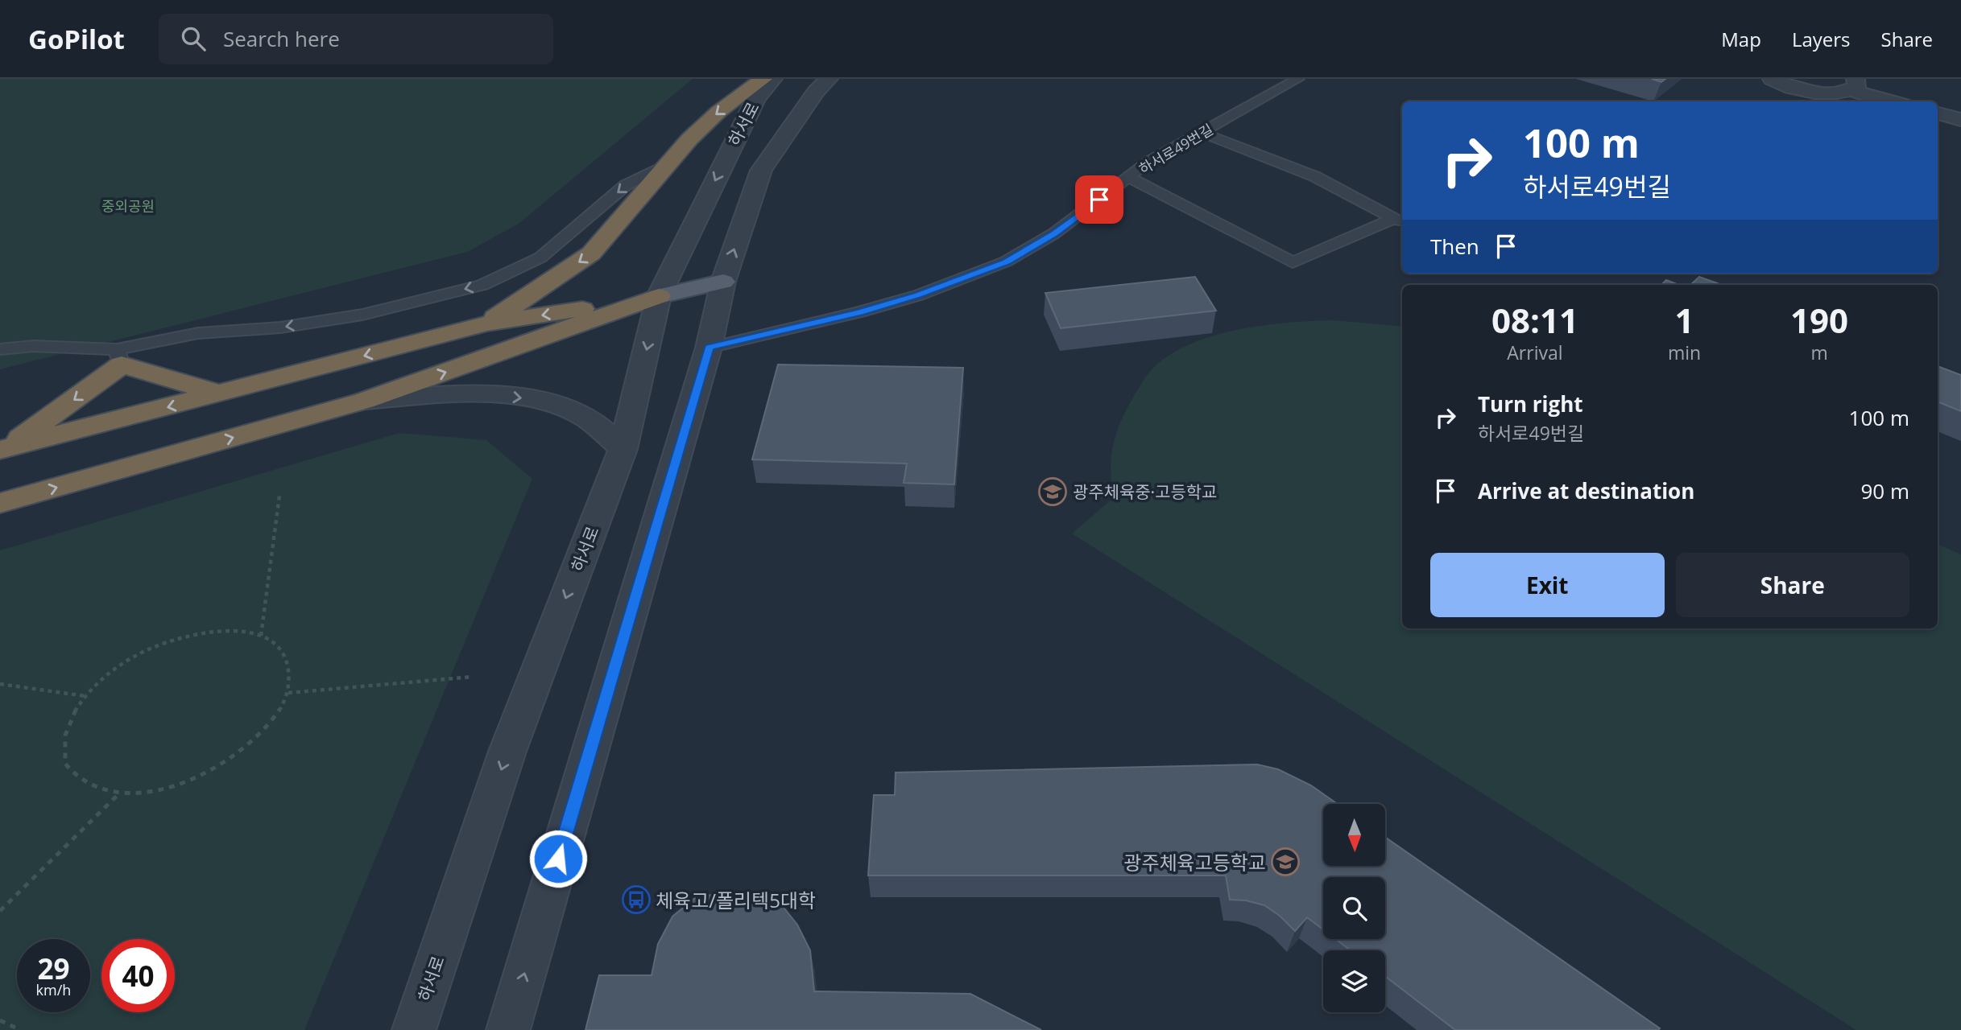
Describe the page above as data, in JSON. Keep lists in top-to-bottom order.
{
  "streets": {
    "street": ["하서로"],
    "lane": ["하서로49번길"]
  },
  "parks": ["중외공원"],
  "places": {
    "school or university": ["광주체육중·고등학교", "광주체육고등학교"],
    "bus stop": ["체육고/폴리텍5대학"]
  },
  "north": "bottom",
  "page": {
    "header": "GoPilot",
    "search": "Search here",
    "nav": ["Map", "Layers", "Share"],
    "turn": ["100 m", "하서로49번길"],
    "then": "Then",
    "eta": [
      "08:11",
      "Arrival",
      "1",
      "min",
      "190",
      "m"
    ],
    "list": [
      {
        "name": "Turn right",
        "note": "하서로49번길",
        "value": "100 m"
      },
      {
        "name": "Arrive at destination",
        "value": "90 m"
      }
    ],
    "buttons": ["Exit", "Share"],
    "speed": "29 km/h",
    "limit": "40"
  }
}
